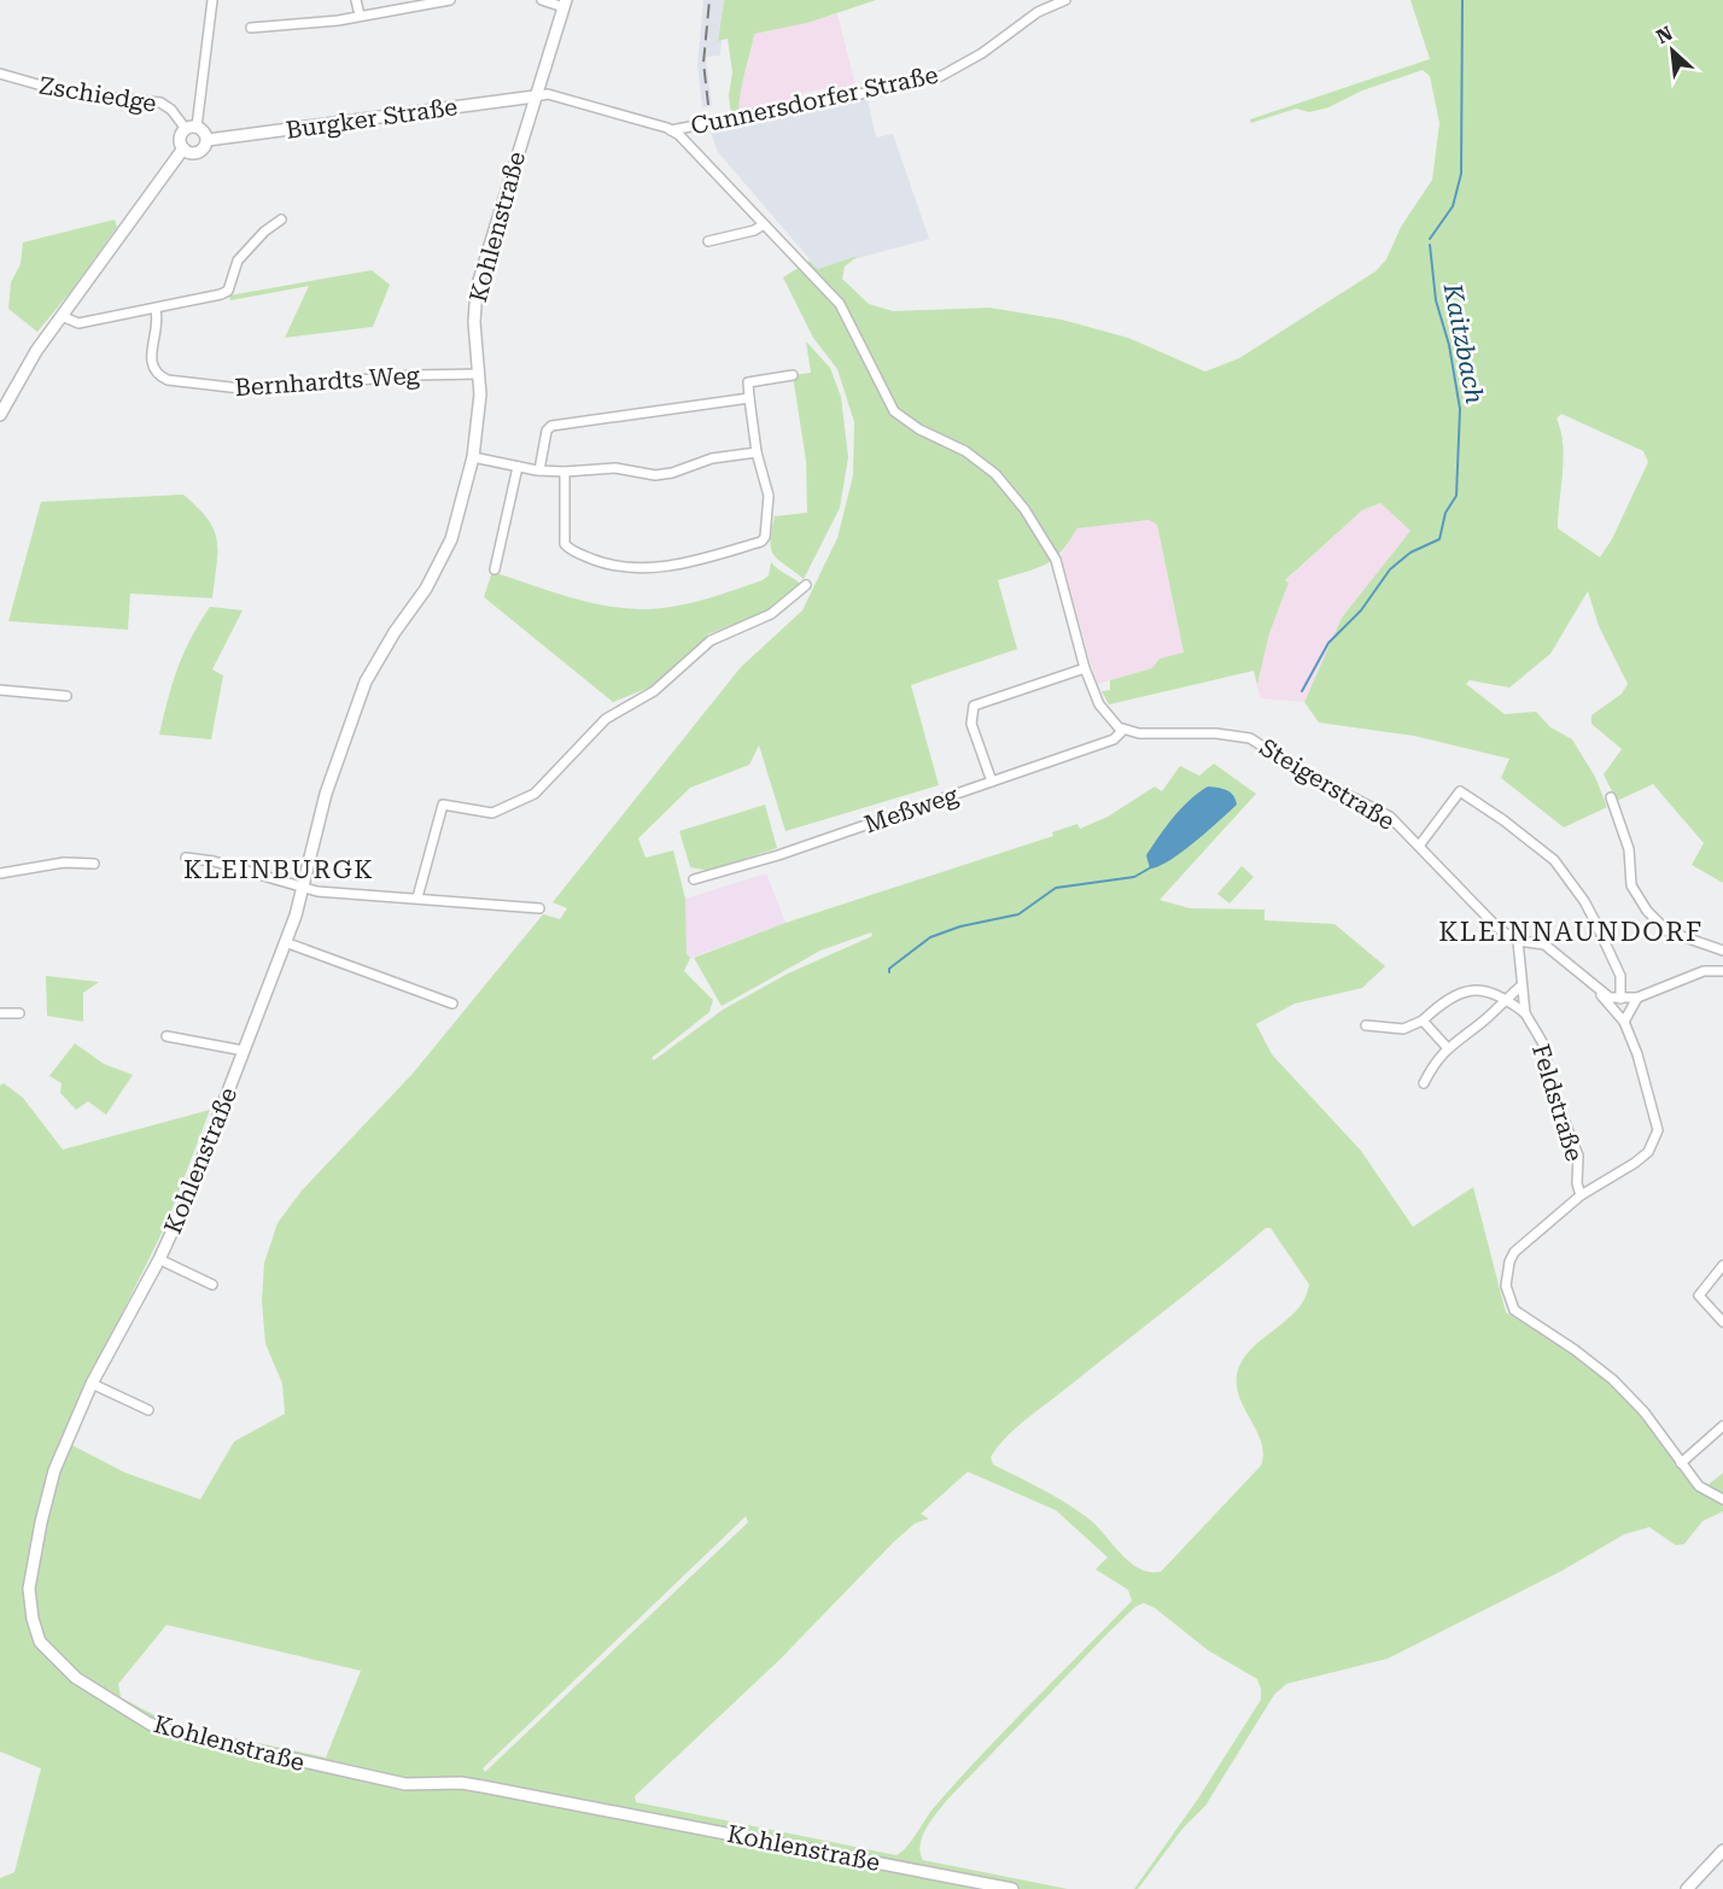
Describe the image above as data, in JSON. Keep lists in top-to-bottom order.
{
  "streets": {
    "street": [
      "Zschiedge",
      "Cunnersdorfer Straße",
      "Burgker Straße",
      "Kohlenstraße",
      "Bernhardts Weg",
      "Steigerstraße",
      "Meßweg",
      "Feldstraße"
    ]
  },
  "crossings": [
    ["Zschiedge", "Burgker Straße"],
    ["Burgker Straße", "Kohlenstraße"],
    ["Kohlenstraße", "Bernhardts Weg"],
    ["Steigerstraße", "Meßweg"],
    ["Steigerstraße", "Feldstraße"]
  ],
  "districts": ["KLEINBURGK", "KLEINNAUNDORF"],
  "water": ["Kaitzbach"],
  "north": "top left"
}
